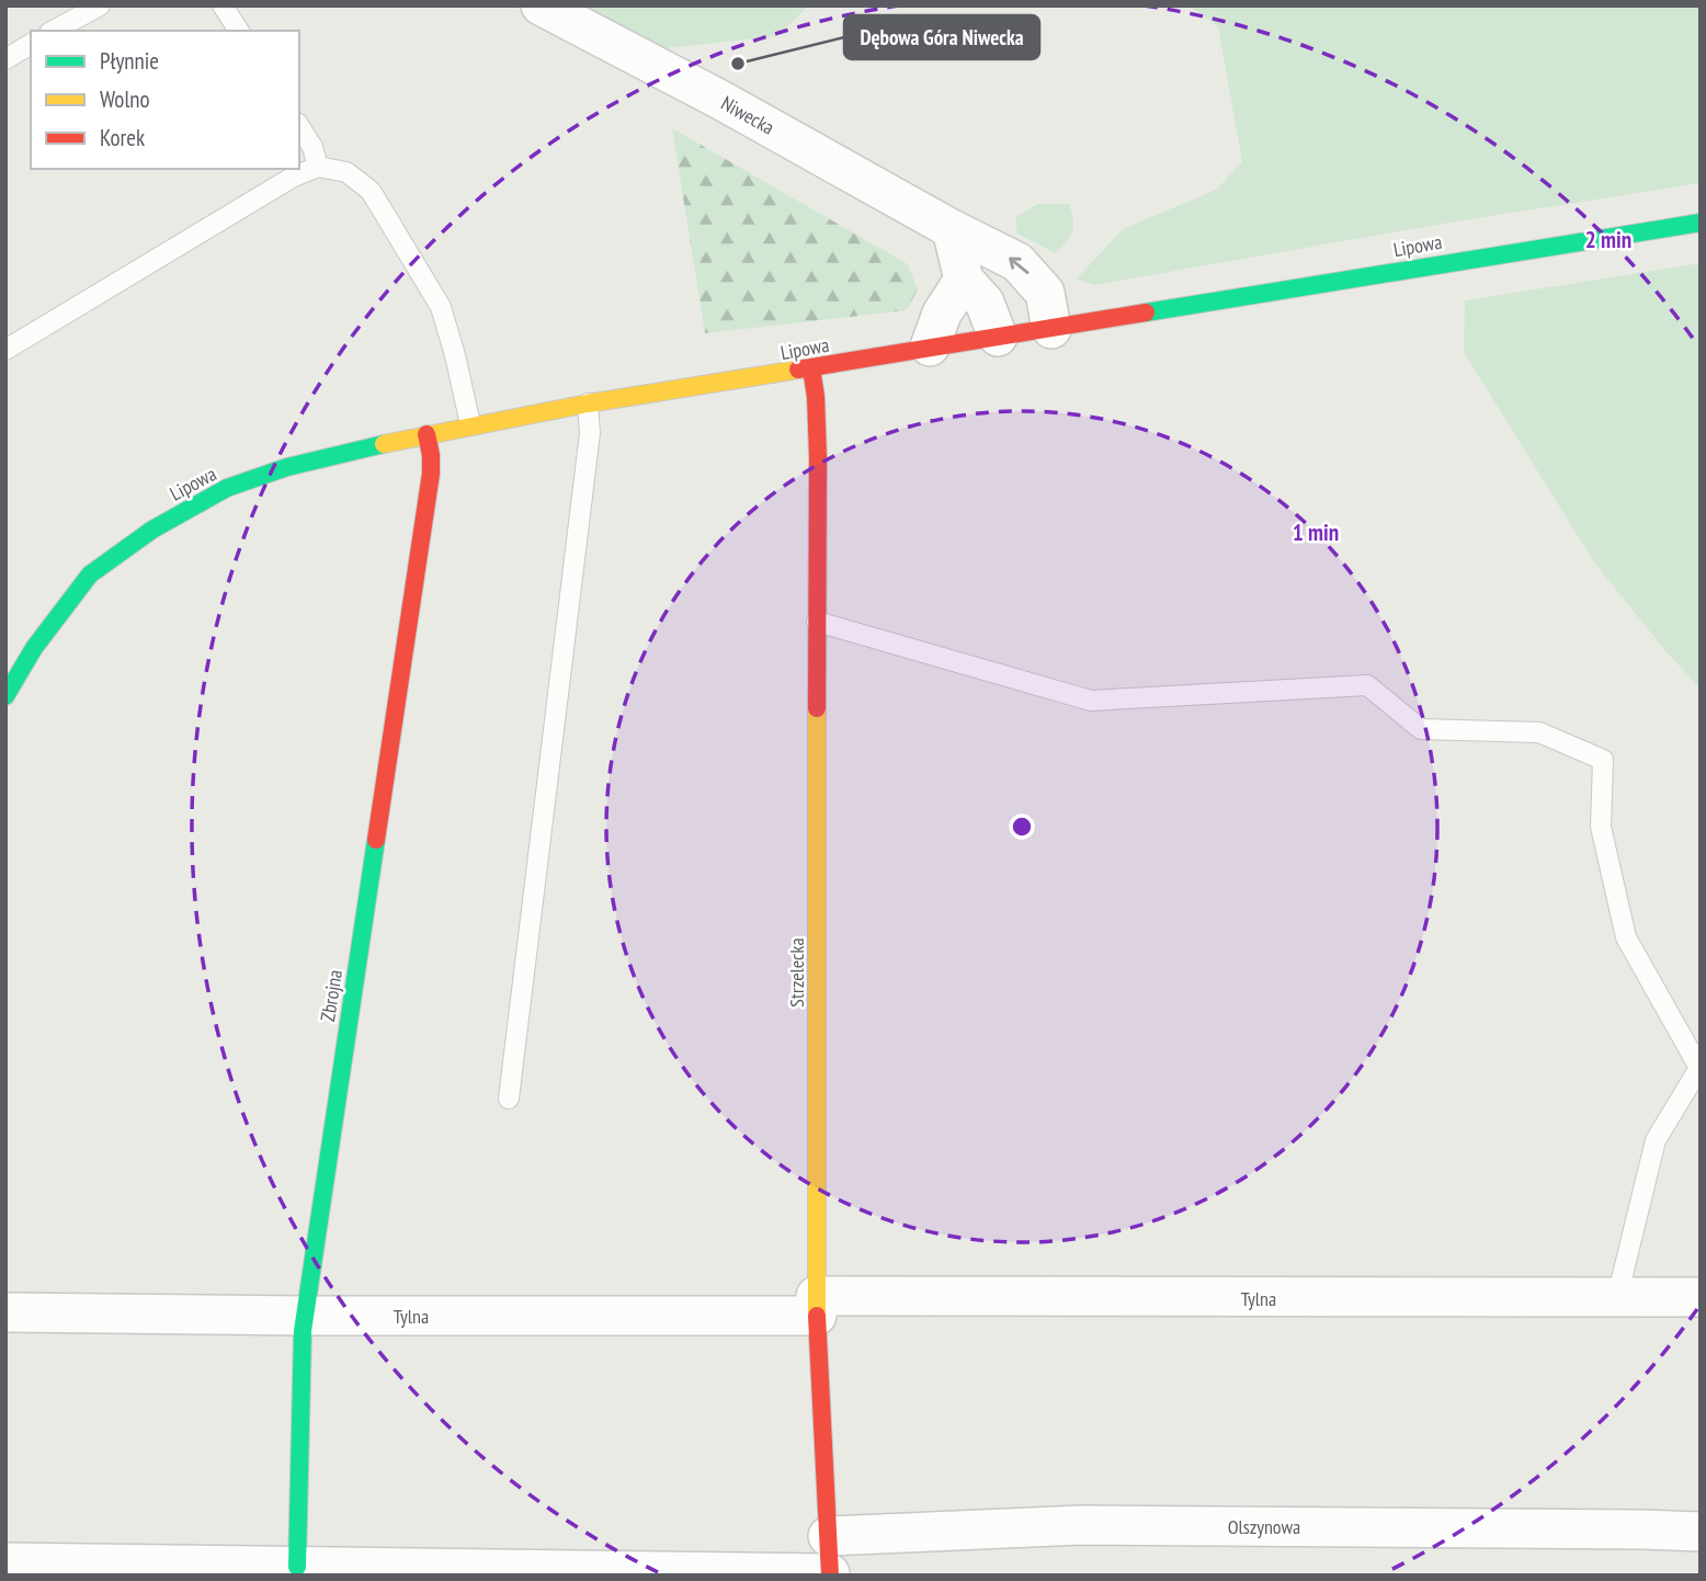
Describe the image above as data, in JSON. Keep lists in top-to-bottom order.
{
  "streets": {
    "street": [
      "Niwecka",
      "Lipowa",
      "Strzelecka",
      "Zbrojna",
      "Tylna",
      "Olszynowa"
    ]
  },
  "crossings": [
    ["Niwecka", "Lipowa"],
    ["Lipowa", "Strzelecka"],
    ["Lipowa", "Zbrojna"],
    ["Strzelecka", "Tylna"],
    ["Strzelecka", "Olszynowa"],
    ["Zbrojna", "Tylna"],
    ["Zbrojna", "Olszynowa"]
  ],
  "places": ["Dębowa Góra Niwecka"],
  "legend": ["Płynnie", "Wolno", "Korek"],
  "rings": ["2 min", "1 min"]
}
